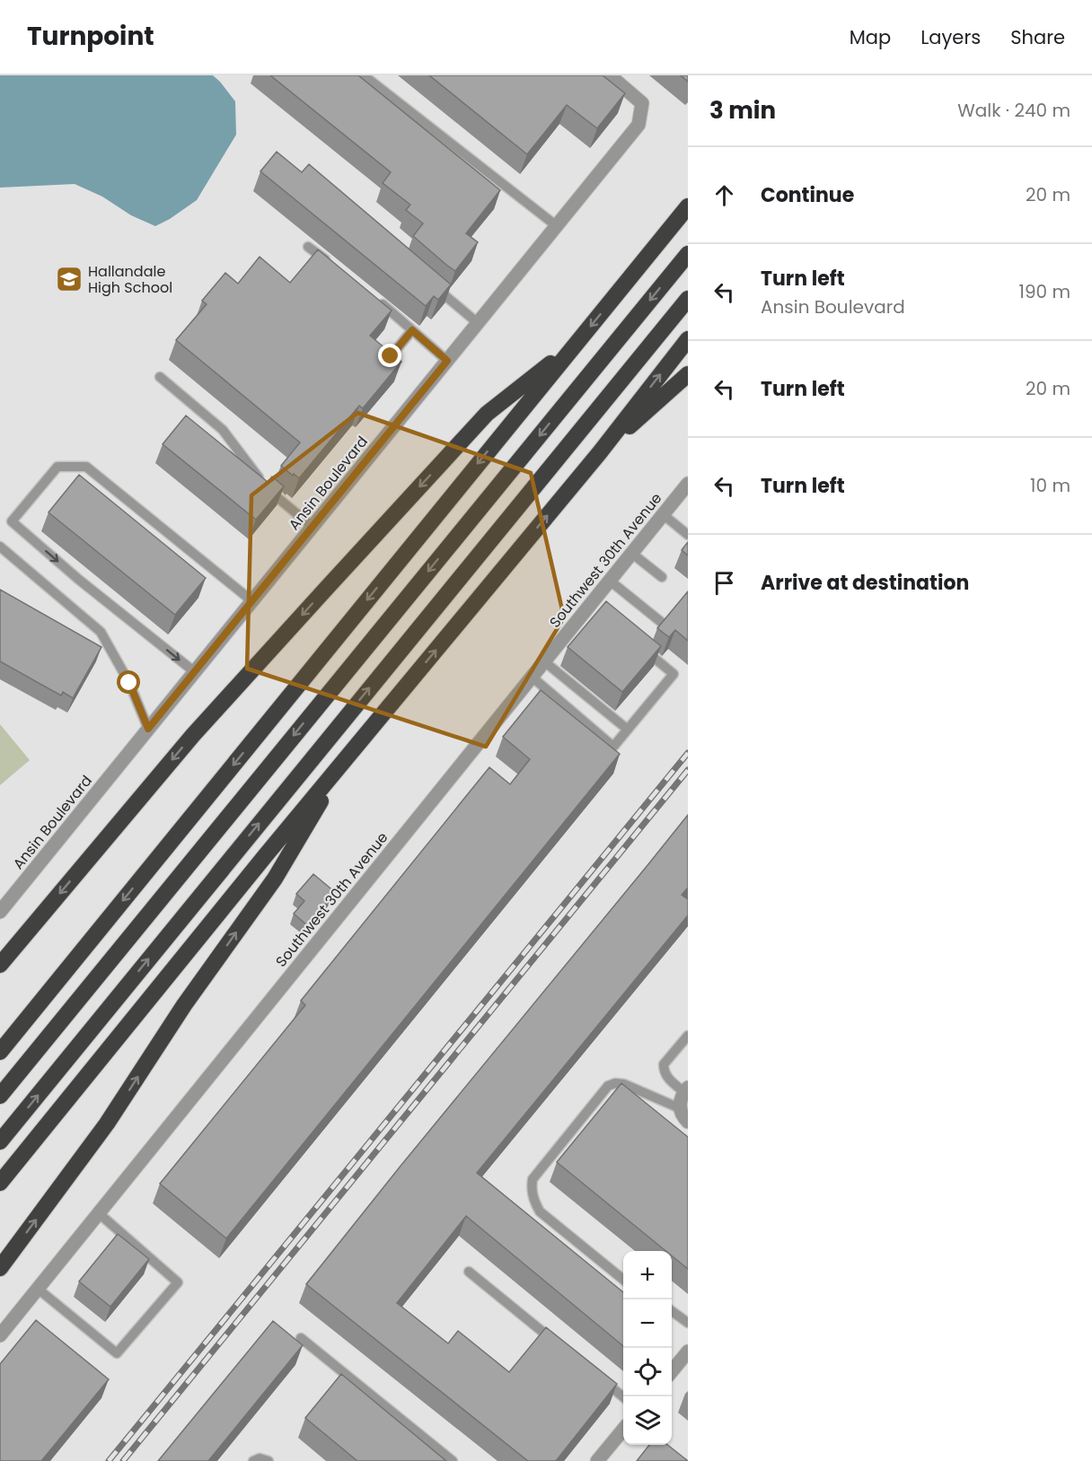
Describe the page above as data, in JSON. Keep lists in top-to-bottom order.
{
  "streets": {
    "street": ["Ansin Boulevard", "Southwest 30th Avenue"]
  },
  "places": {
    "school or university": ["Hallandale High School"]
  },
  "page": {
    "header": "Turnpoint",
    "nav": ["Map", "Layers", "Share"],
    "heading": ["3 min", "Walk · 240 m"],
    "list": [
      ["Continue", "20 m"],
      ["Turn left", "Ansin Boulevard", "190 m"],
      ["Turn left", "20 m"],
      ["Turn left", "10 m"],
      "Arrive at destination"
    ],
    "map_buttons": ["+", "−"]
  }
}
